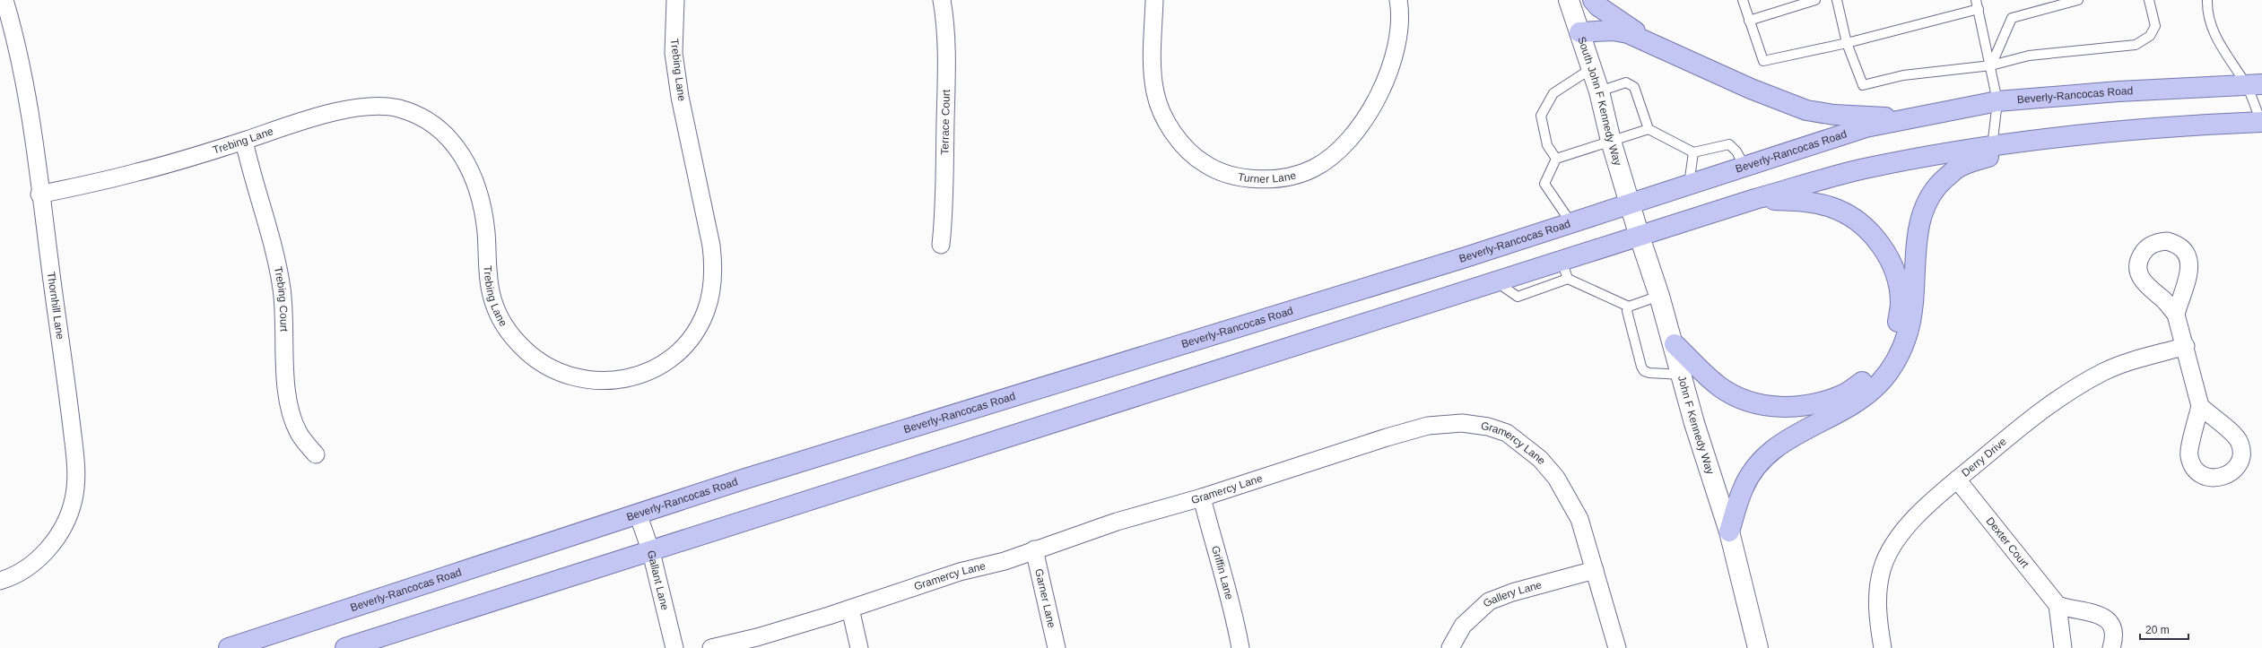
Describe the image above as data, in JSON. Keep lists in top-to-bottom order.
{
  "streets": {
    "main road": ["Beverly-Rancocas Road"],
    "street": [
      "Trebing Lane",
      "South John F Kennedy Way",
      "Terrace Court",
      "Turner Lane",
      "Trebing Court",
      "Thornhill Lane",
      "John F Kennedy Way",
      "Gramercy Lane",
      "Derry Drive",
      "Dexter Court",
      "Griffin Lane",
      "Gallant Lane",
      "Gallery Lane",
      "Garner Lane"
    ]
  },
  "crossings": [
    ["Trebing Lane", "Trebing Court"],
    ["Trebing Lane", "Thornhill Lane"],
    ["Beverly-Rancocas Road", "South John F Kennedy Way"],
    ["Beverly-Rancocas Road", "John F Kennedy Way"],
    ["Beverly-Rancocas Road", "Gallant Lane"],
    ["South John F Kennedy Way", "John F Kennedy Way"],
    ["Gramercy Lane", "Griffin Lane"],
    ["Gramercy Lane", "Gallery Lane"],
    ["Gramercy Lane", "Garner Lane"],
    ["Derry Drive", "Dexter Court"]
  ],
  "scale_bar": "20 m"
}
